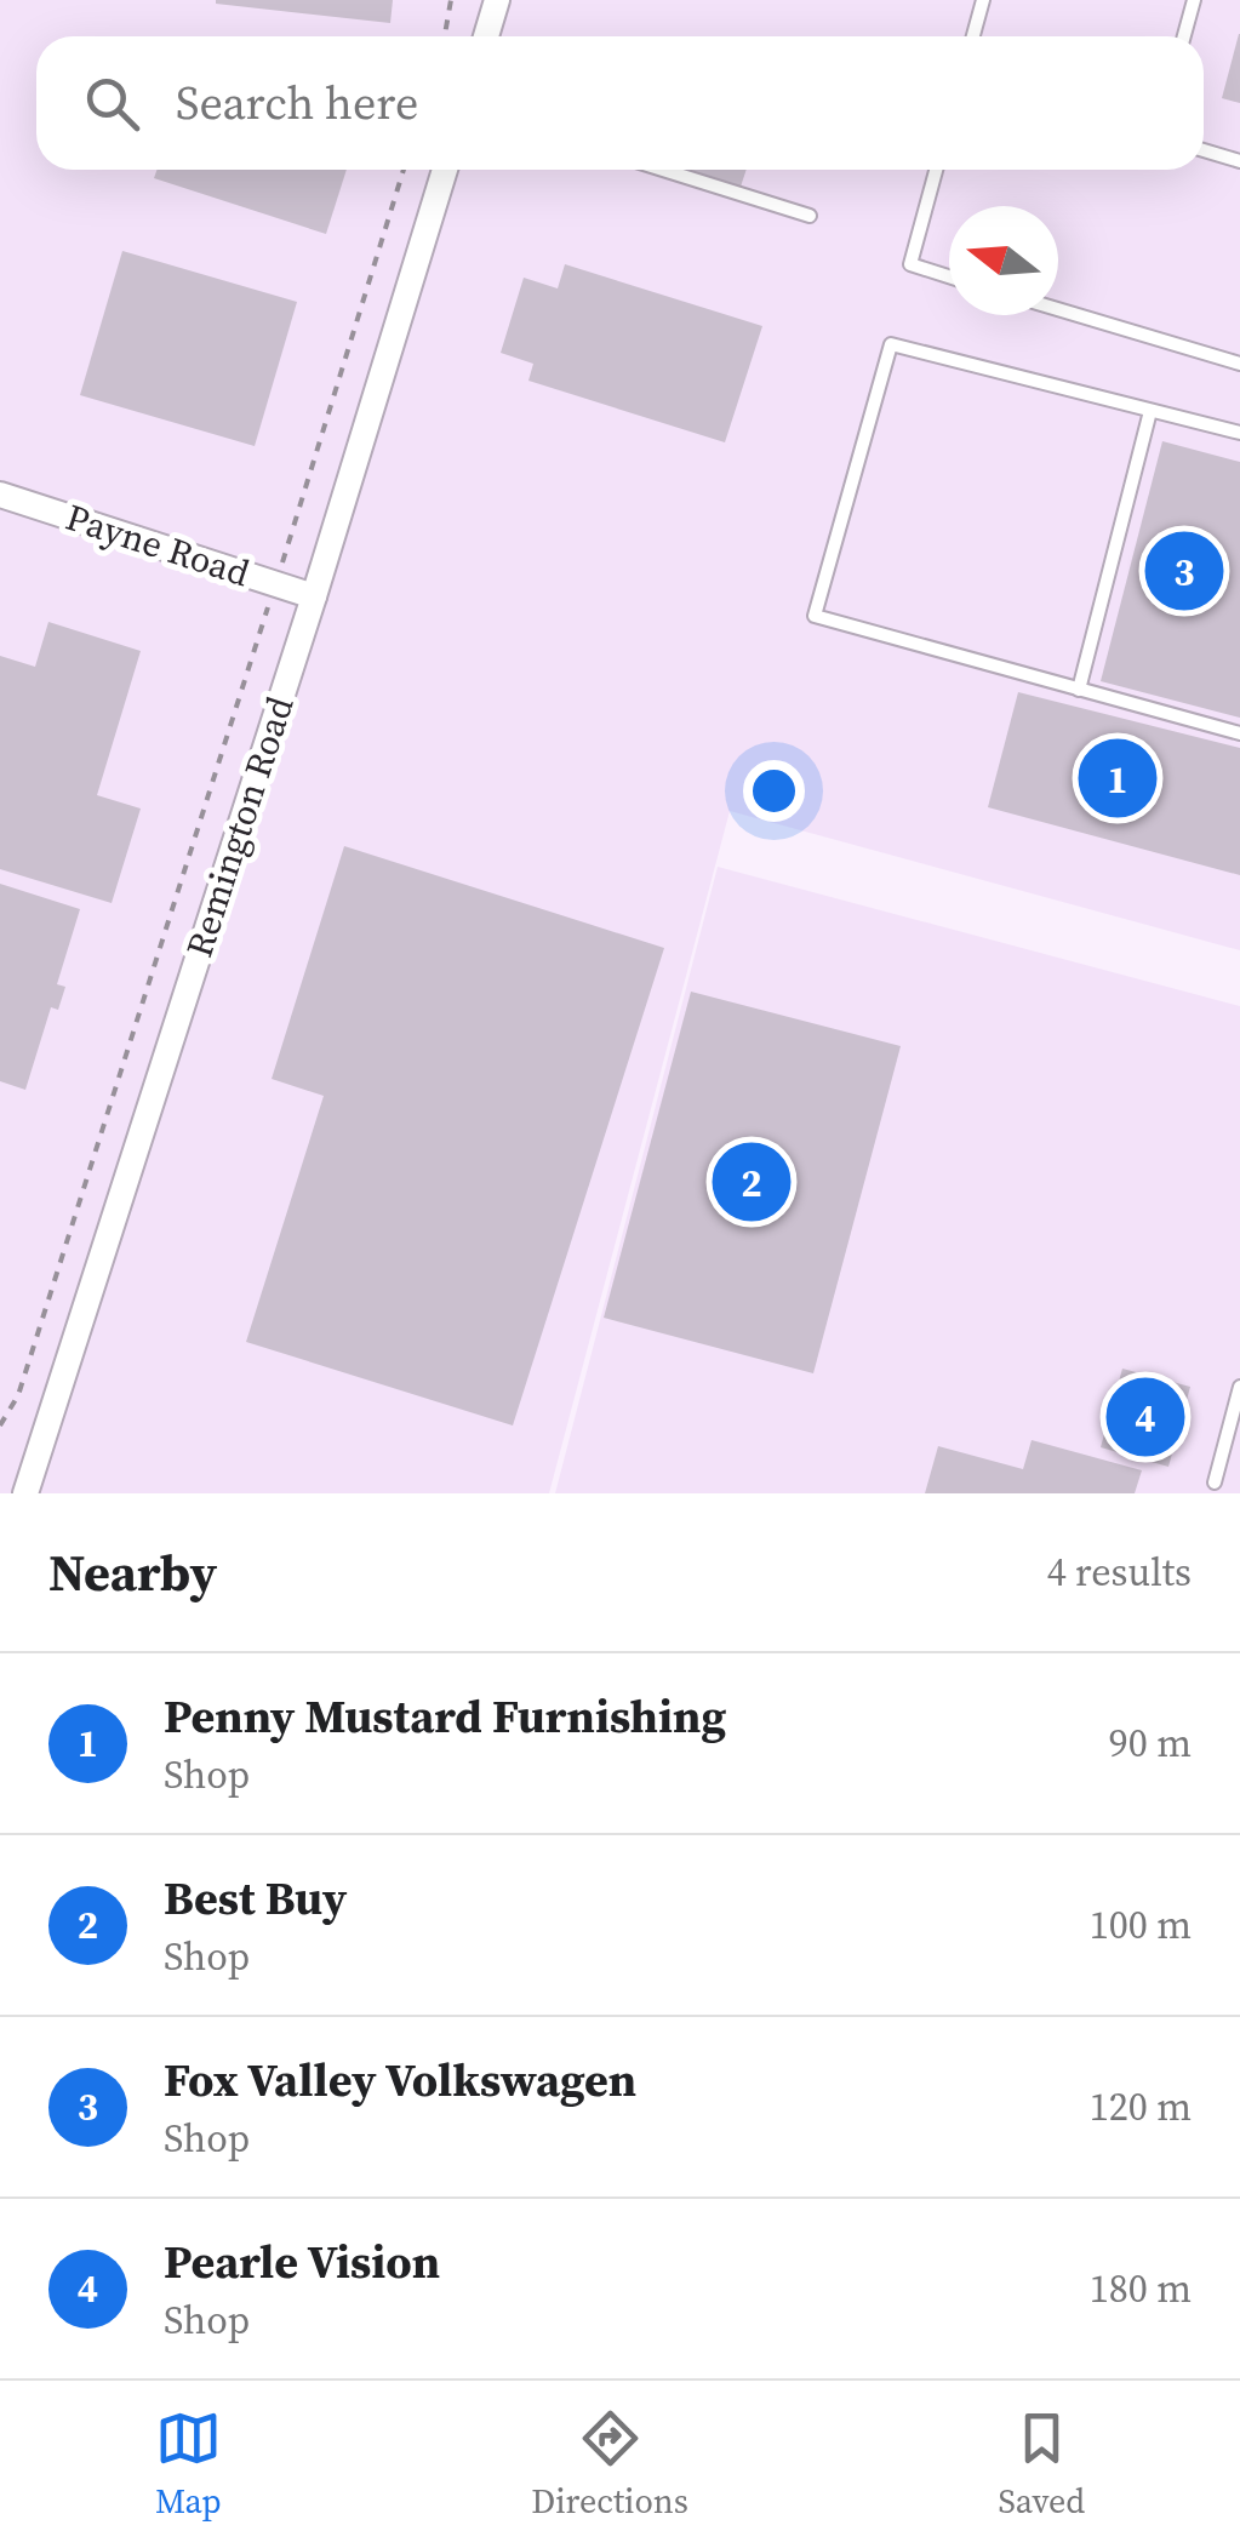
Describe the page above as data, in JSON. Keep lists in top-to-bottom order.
{
  "streets": {
    "street": ["Payne Road", "Remington Road"]
  },
  "crossings": [
    ["Payne Road", "Remington Road"]
  ],
  "north": "left",
  "page": {
    "search": "Search here",
    "pins": [
      "3",
      "1",
      "2",
      "4"
    ],
    "heading": ["Nearby", "4 results"],
    "list": [
      {
        "mark": "1",
        "name": "Penny Mustard Furnishing",
        "note": "Shop",
        "value": "90 m"
      },
      {
        "mark": "2",
        "name": "Best Buy",
        "note": "Shop",
        "value": "100 m"
      },
      {
        "mark": "3",
        "name": "Fox Valley Volkswagen",
        "note": "Shop",
        "value": "120 m"
      },
      {
        "mark": "4",
        "name": "Pearle Vision",
        "note": "Shop",
        "value": "180 m"
      }
    ],
    "nav": ["Map", "Directions", "Saved"]
  }
}
